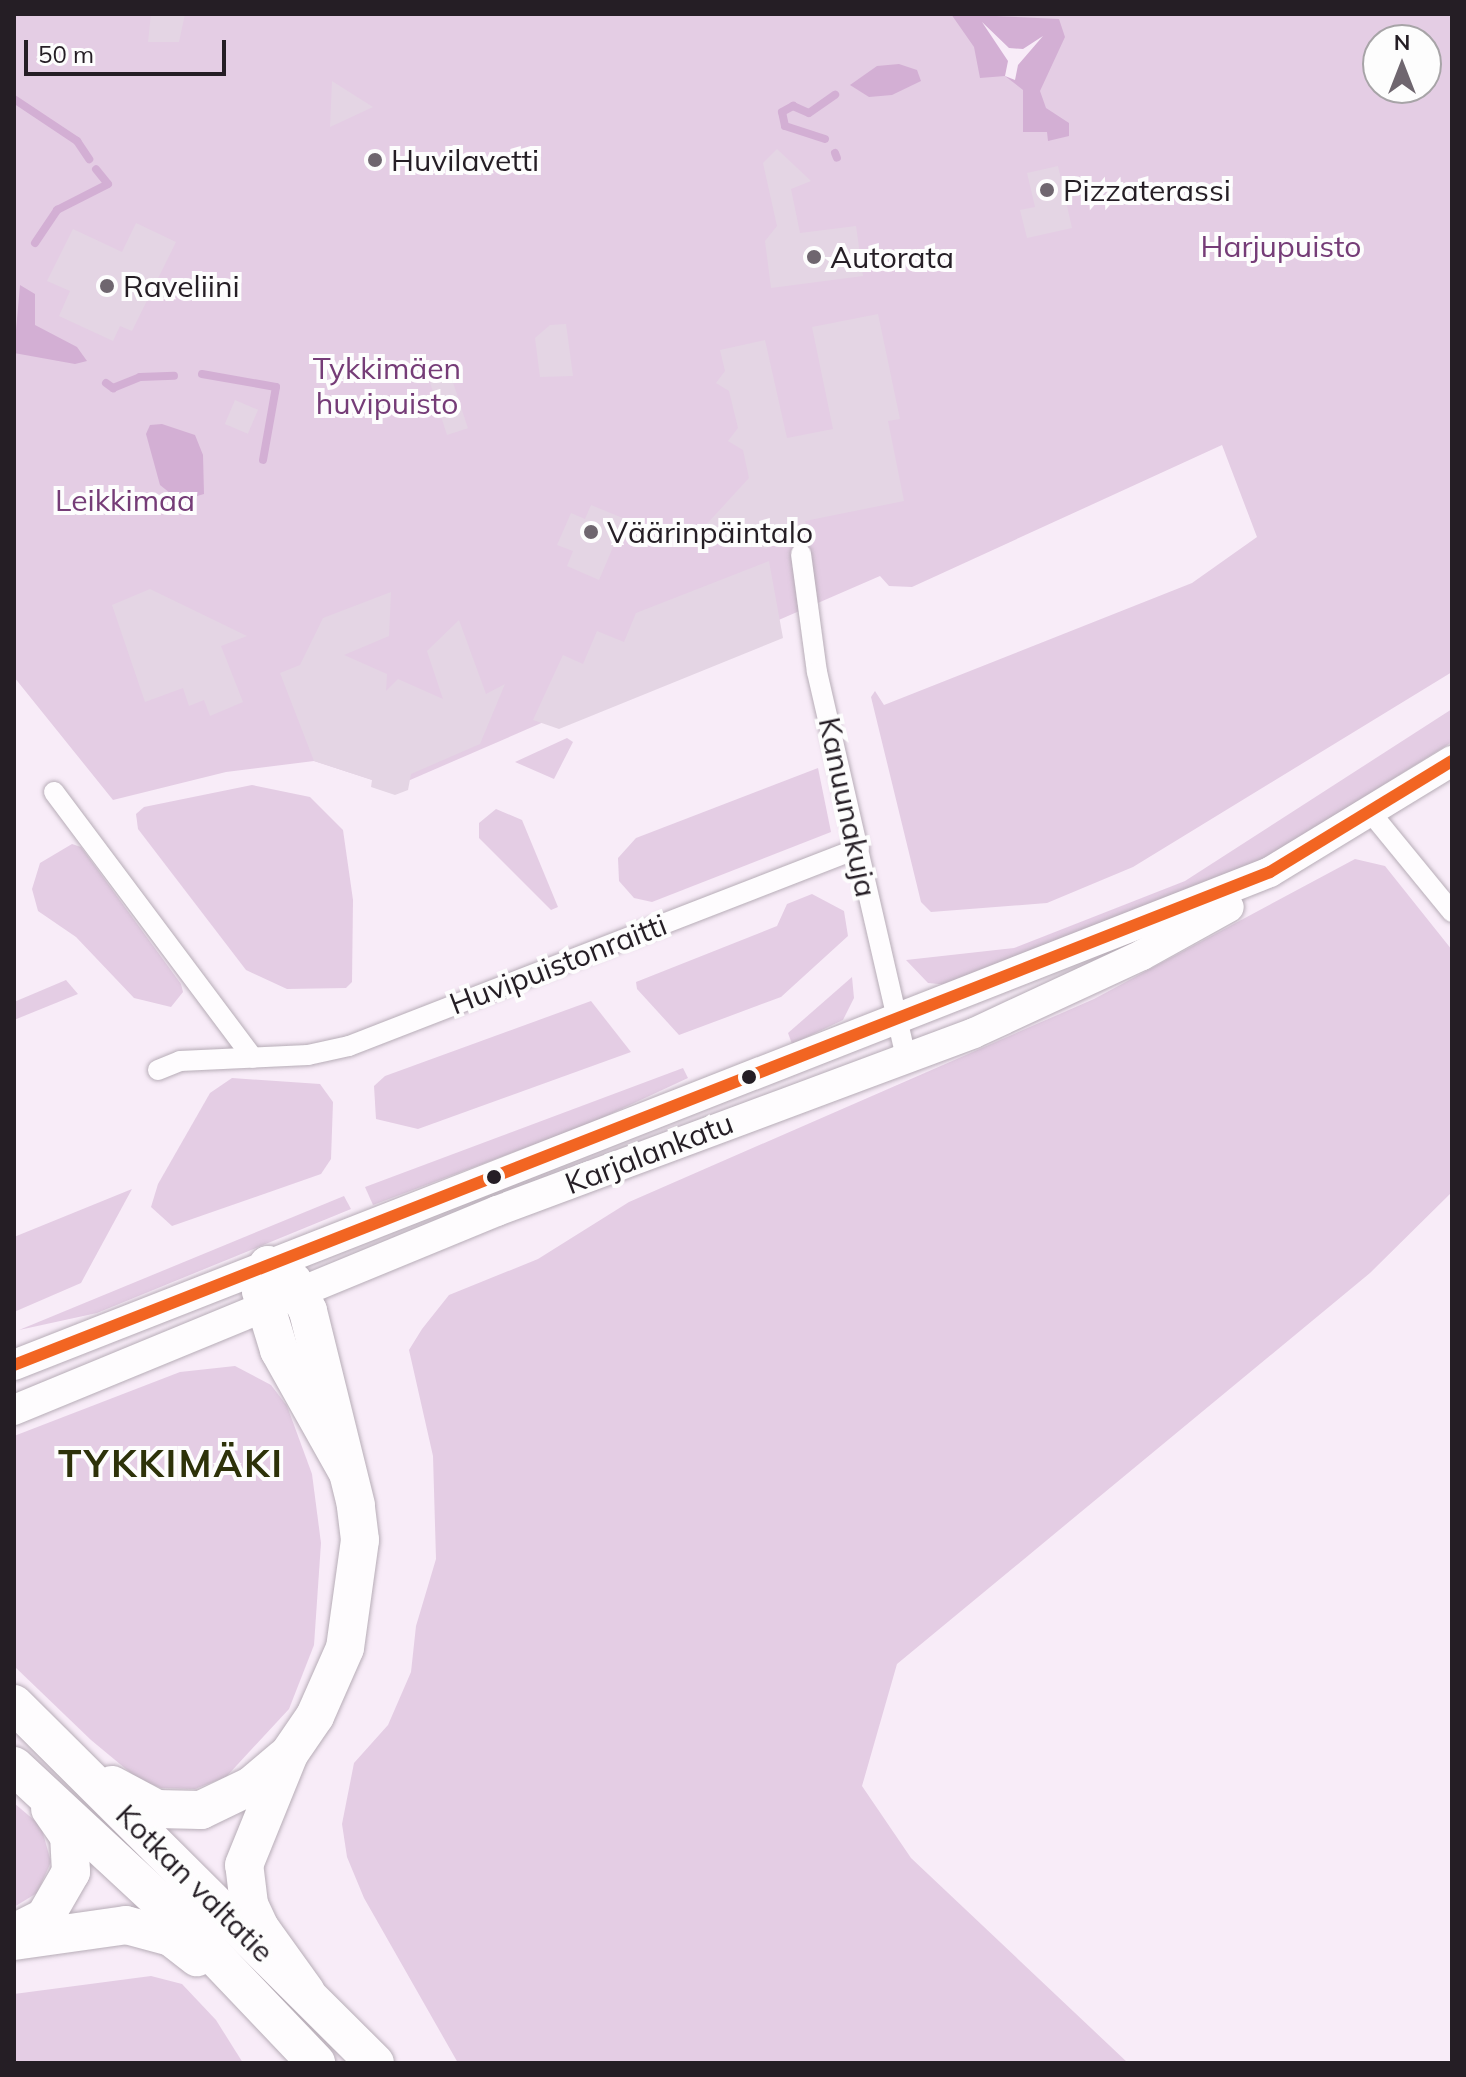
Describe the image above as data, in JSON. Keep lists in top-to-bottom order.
{
  "streets": {
    "highway": ["Kotkan valtatie"],
    "main road": ["Karjalankatu"],
    "street": ["Kanuunakuja", "Huvipuistonraitti"]
  },
  "crossings": [
    ["Kanuunakuja", "Huvipuistonraitti"],
    ["Kanuunakuja", "Karjalankatu"]
  ],
  "districts": ["TYKKIMÄKI"],
  "parks": ["Harjupuisto", "Tykkimäen huvipuisto", "Leikkimaa"],
  "places": [
    "Huvilavetti",
    "Pizzaterassi",
    "Autorata",
    "Raveliini",
    "Väärinpäintalo"
  ],
  "scale_bar": "50 m",
  "north": "top"
}
